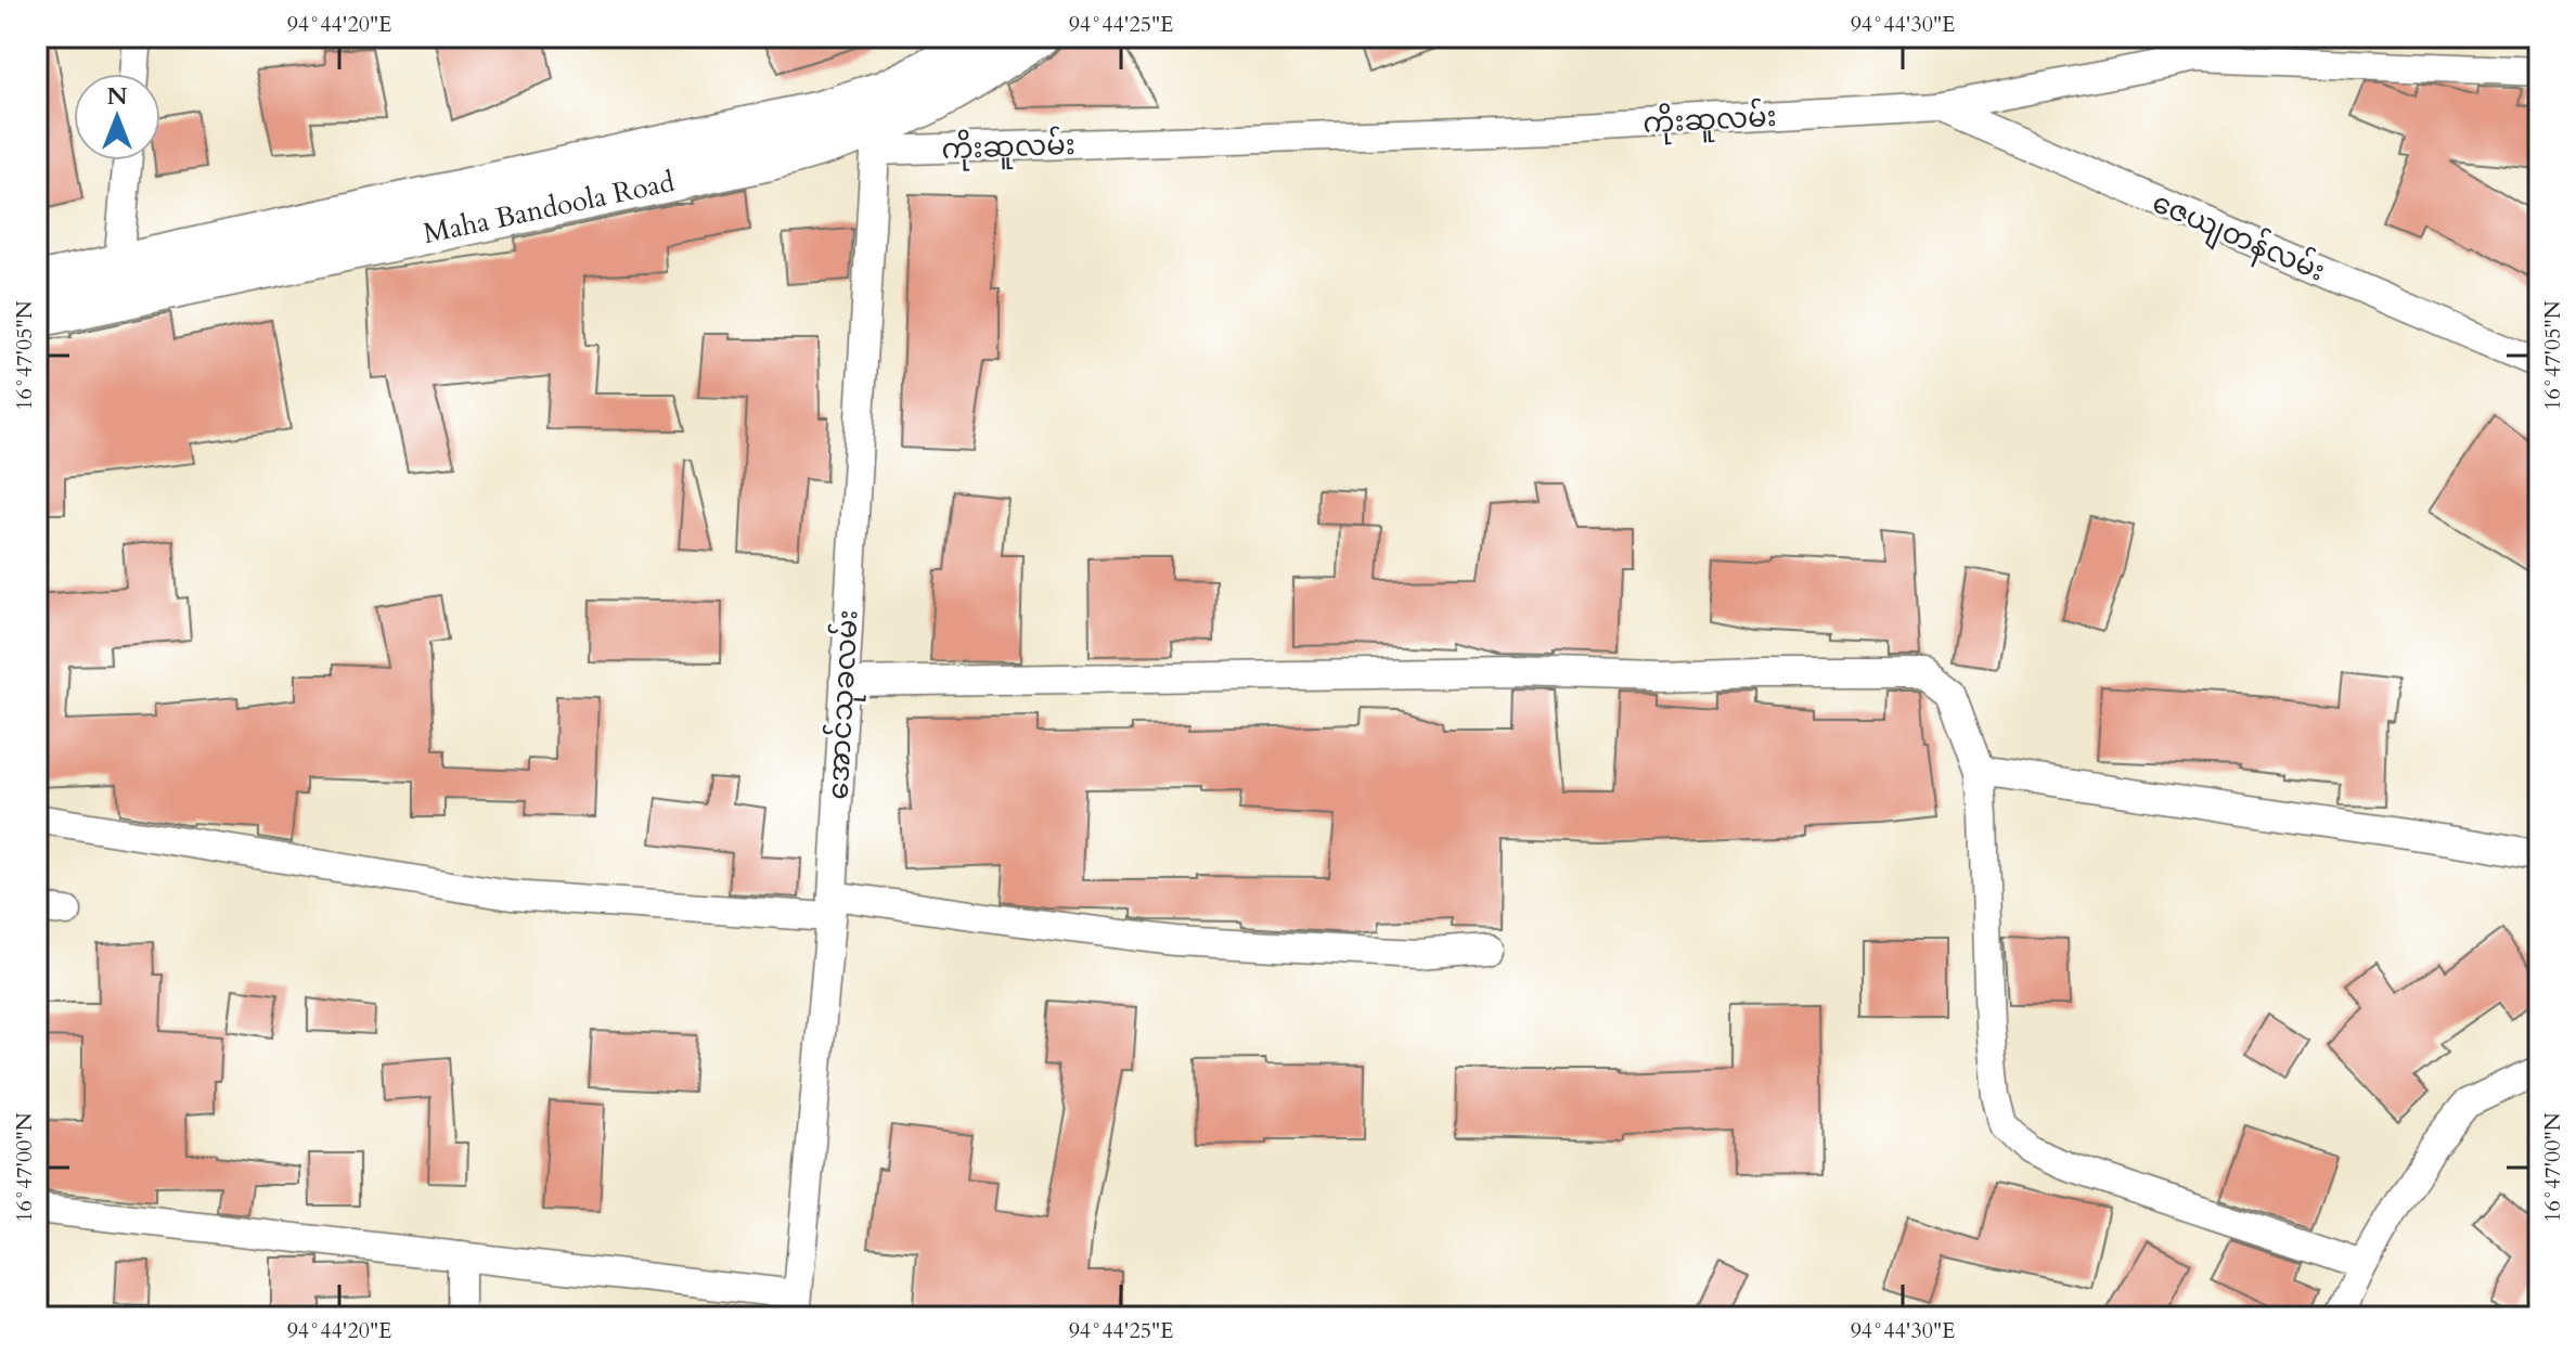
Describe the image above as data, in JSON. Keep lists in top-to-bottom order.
{
  "streets": {
    "main road": ["Maha Bandoola Road"],
    "street": ["ကိုးဆူလမ်း", "ဇေယျတန်လမ်း", "အောင်သုခလမ်း"]
  },
  "crossings": [
    ["ကိုးဆူလမ်း", "Maha Bandoola Road"],
    ["ကိုးဆူလမ်း", "ဇေယျတန်လမ်း"],
    ["ကိုးဆူလမ်း", "အောင်သုခလမ်း"],
    ["Maha Bandoola Road", "အောင်သုခလမ်း"]
  ],
  "north": "top",
  "coordinates": [
    "94°44'20\"E",
    "94°44'25\"E",
    "94°44'30\"E",
    "16°47'05\"N",
    "16°47'00\"N"
  ]
}
